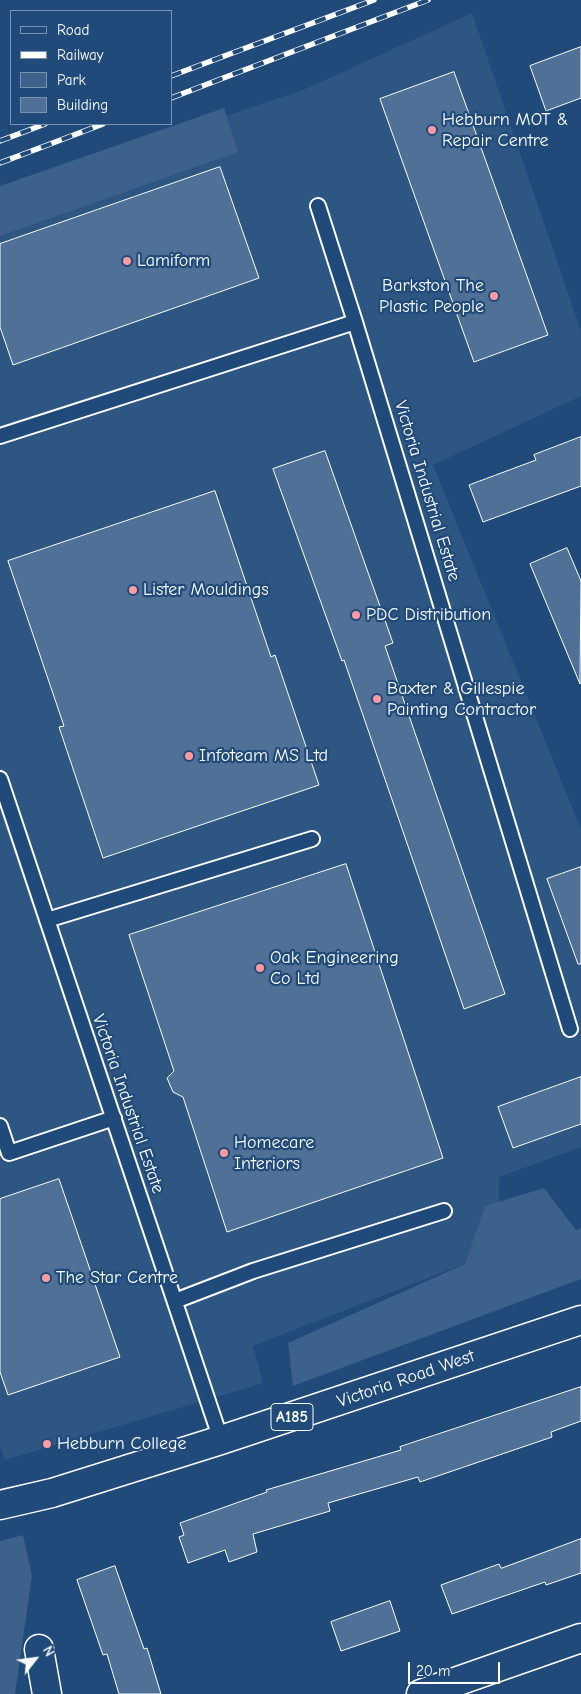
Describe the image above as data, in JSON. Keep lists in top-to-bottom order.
{
  "streets": {
    "main road": ["Victoria Road West", "A185"],
    "lane": ["Victoria Industrial Estate"]
  },
  "crossings": [
    ["Victoria Industrial Estate", "Victoria Road West"]
  ],
  "places": [
    "Hebburn MOT & Repair Centre",
    "Lamiform",
    "Barkston The Plastic People",
    "Lister Mouldings",
    "PDC Distribution",
    "Baxter & Gillespie Painting Contractor",
    "Infoteam MS Ltd",
    "Oak Engineering Co Ltd",
    "Homecare Interiors",
    "The Star Centre",
    "Hebburn College"
  ],
  "legend": [
    "Road",
    "Railway",
    "Park",
    "Building"
  ],
  "scale_bar": "20 m",
  "north": "top right"
}
